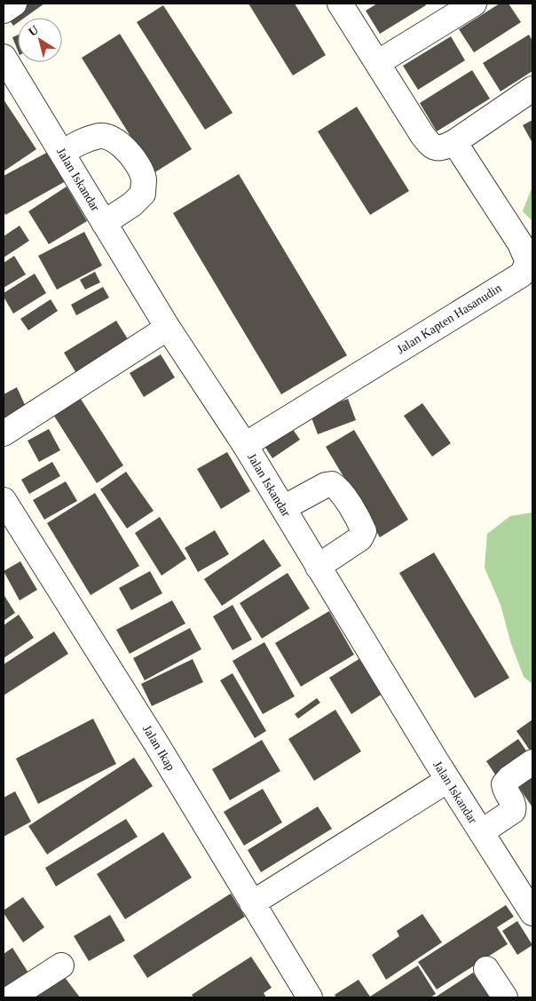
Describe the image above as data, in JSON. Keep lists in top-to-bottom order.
{
  "streets": {
    "street": ["Jalan Iskandar", "Jalan Kapten Hasanudin", "Jalan Ikap"]
  },
  "crossings": [
    ["Jalan Iskandar", "Jalan Kapten Hasanudin"]
  ],
  "north": "top left"
}
